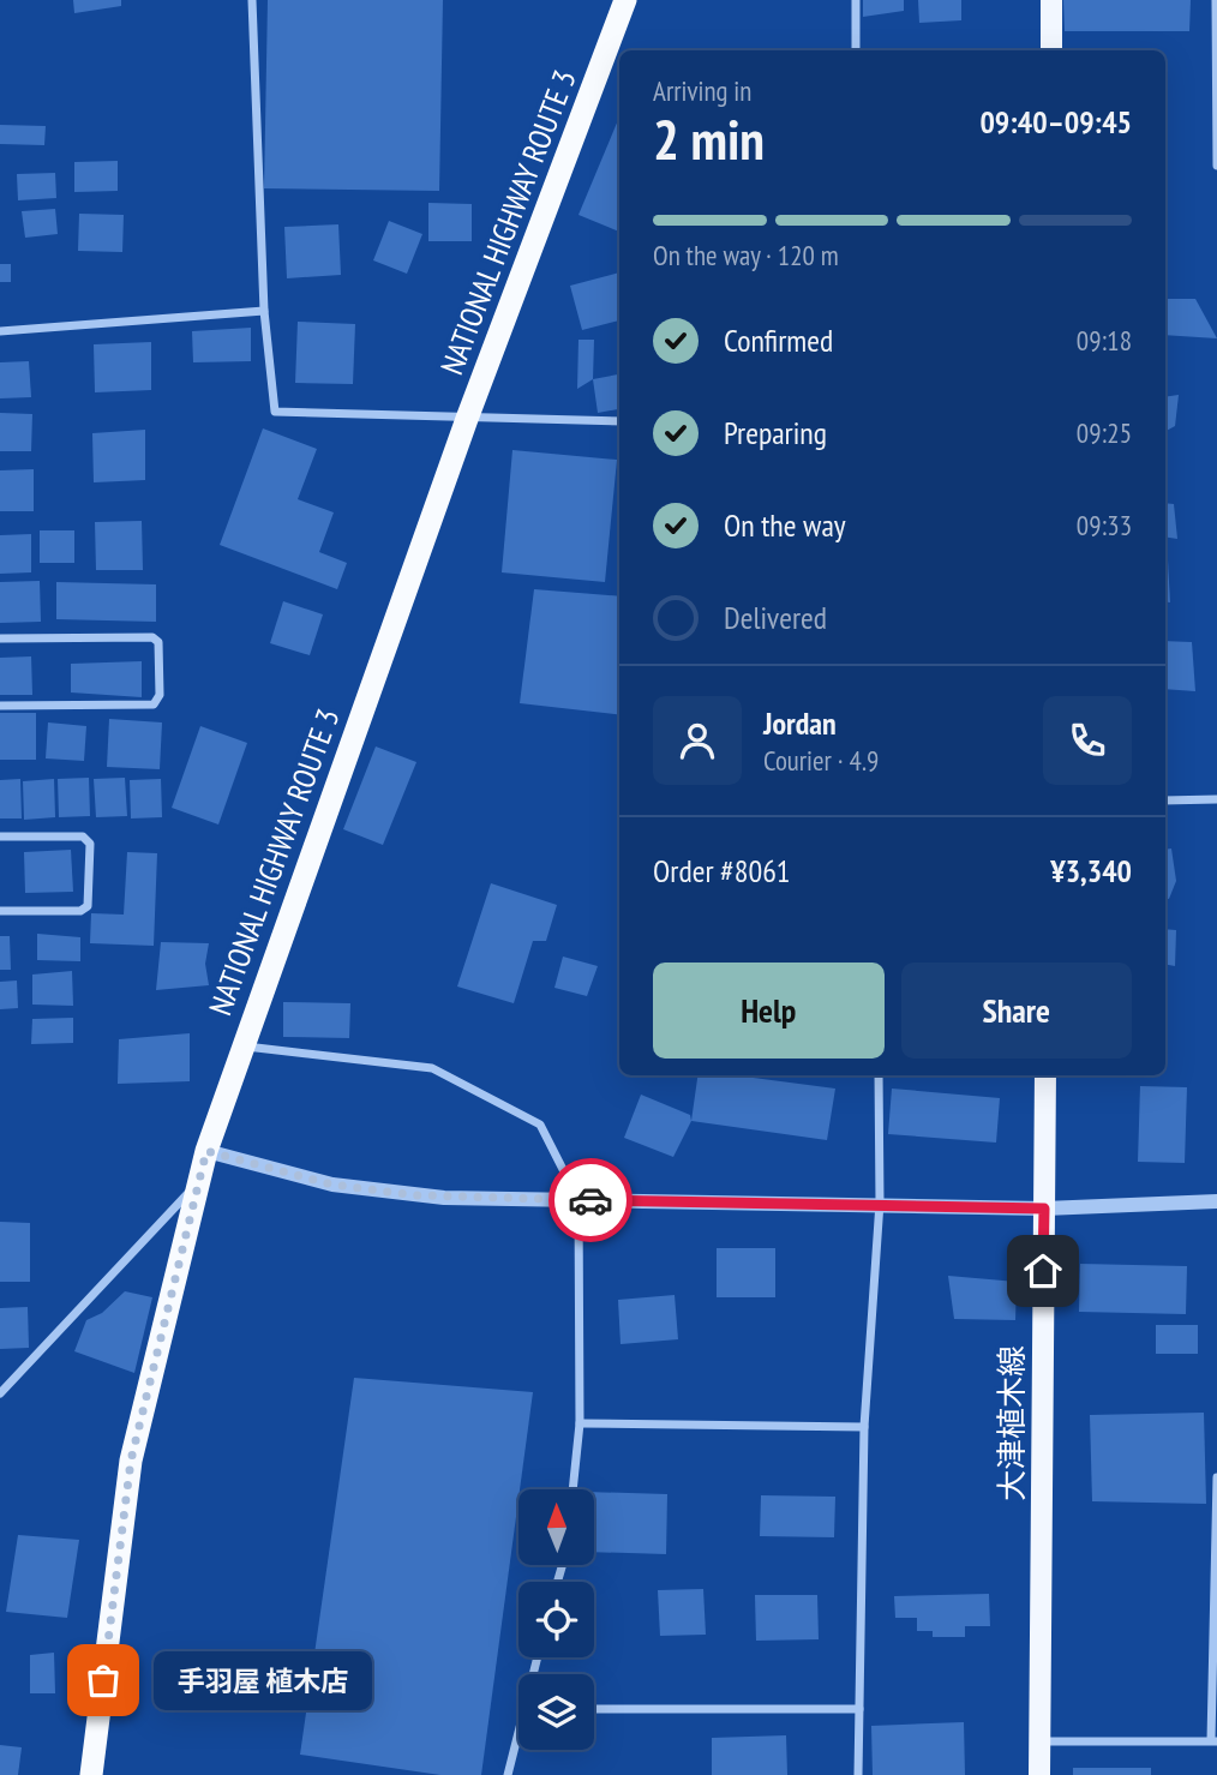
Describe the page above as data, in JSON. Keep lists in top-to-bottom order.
{
  "streets": {
    "highway": ["NATIONAL HIGHWAY ROUTE 3"],
    "main road": ["大津植木線"]
  },
  "places": ["手羽屋 植木店"],
  "north": "top",
  "page": {
    "heading": ["2 min", "Arriving in", "09:40–09:45"],
    "panel": [
      "Jordan",
      "Courier · 4.9",
      "Order #8061",
      "¥3,340"
    ],
    "bar": "On the way · 120 m",
    "list": [
      ["Confirmed", "09:18"],
      ["Preparing", "09:25"],
      ["On the way", "09:33"],
      "Delivered"
    ],
    "buttons": ["Help", "Share"],
    "bubble": "手羽屋 植木店"
  }
}
